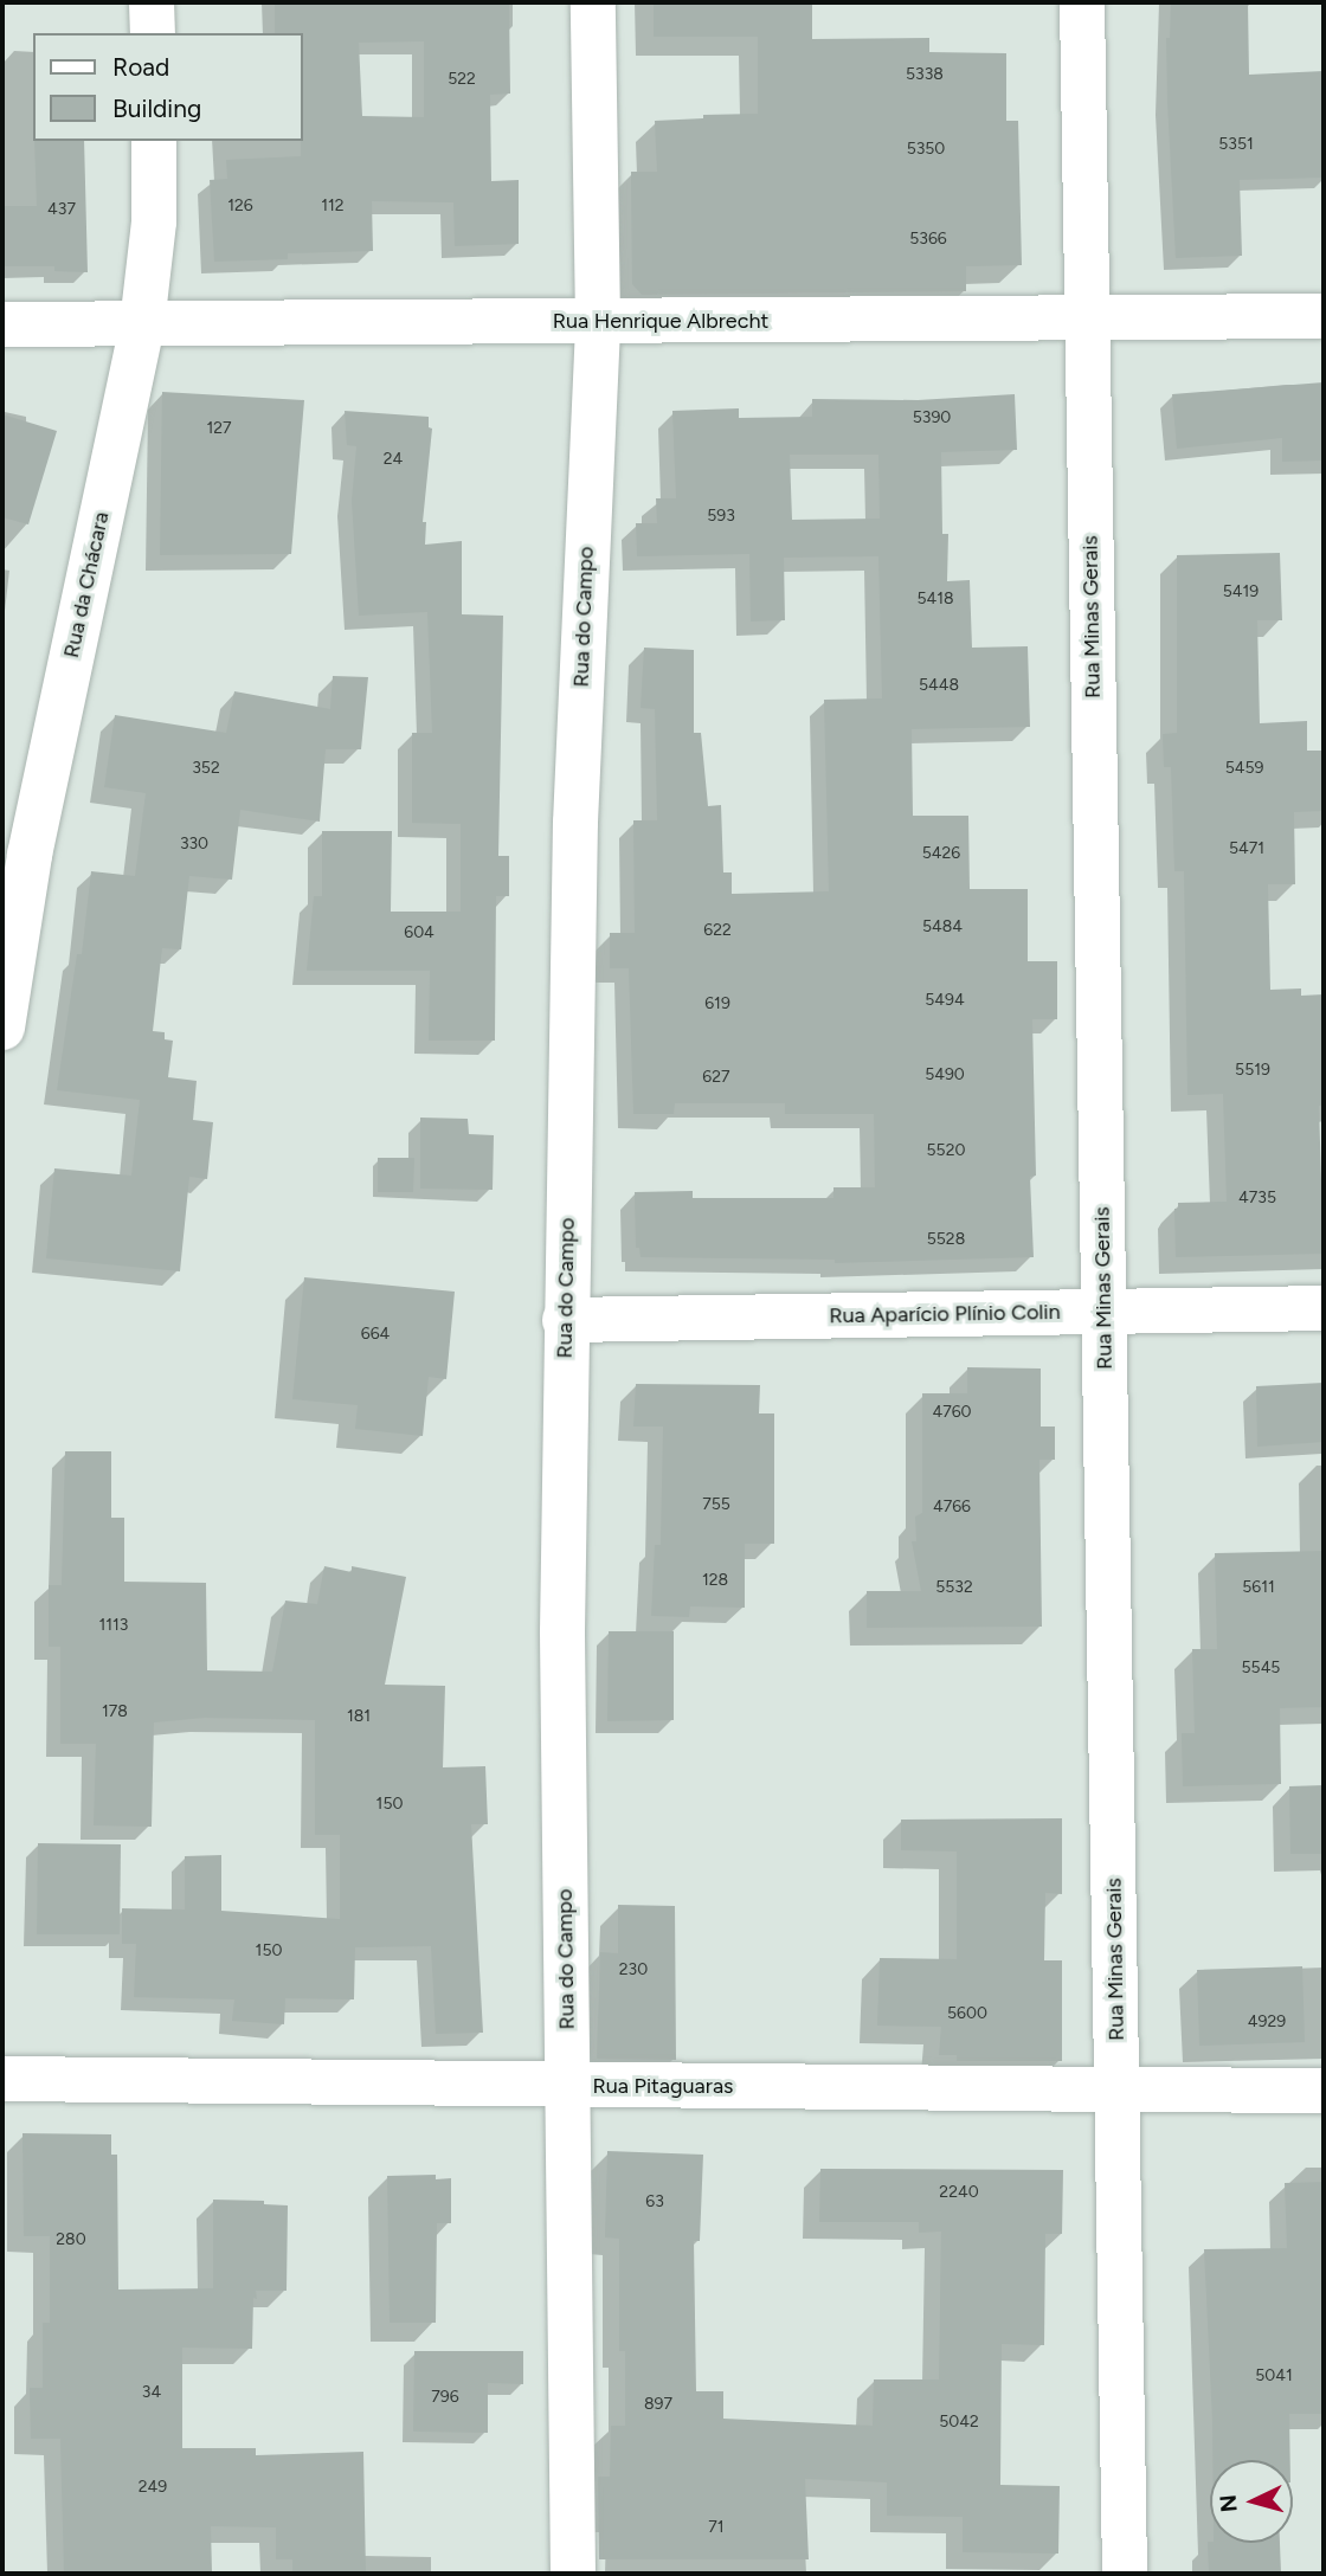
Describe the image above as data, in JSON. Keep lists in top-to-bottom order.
{
  "streets": {
    "street": [
      "Rua Henrique Albrecht",
      "Rua da Chácara",
      "Rua do Campo",
      "Rua Minas Gerais",
      "Rua Aparício Plínio Colin",
      "Rua Pitaguaras"
    ]
  },
  "crossings": [
    ["Rua Henrique Albrecht", "Rua da Chácara"],
    ["Rua Henrique Albrecht", "Rua do Campo"],
    ["Rua Henrique Albrecht", "Rua Minas Gerais"],
    ["Rua do Campo", "Rua Aparício Plínio Colin"],
    ["Rua do Campo", "Rua Pitaguaras"],
    ["Rua Minas Gerais", "Rua Aparício Plínio Colin"],
    ["Rua Minas Gerais", "Rua Pitaguaras"]
  ],
  "house_numbers": [
    "5338",
    "522",
    "5351",
    "5350",
    "126",
    "112",
    "437",
    "5366",
    "5390",
    "127",
    "24",
    "593",
    "5419",
    "5418",
    "5448",
    "352",
    "5459",
    "330",
    "5471",
    "5426",
    "5484",
    "622",
    "604",
    "5494",
    "619",
    "5519",
    "5490",
    "627",
    "5520",
    "4735",
    "5528",
    "664",
    "4760",
    "755",
    "4766",
    "128",
    "5532",
    "5611",
    "1113",
    "5545",
    "178",
    "181",
    "150",
    "150",
    "230",
    "5600",
    "4929",
    "2240",
    "63",
    "280",
    "5041",
    "34",
    "796",
    "897",
    "5042",
    "249",
    "71"
  ],
  "legend": ["Road", "Building"],
  "north": "left"
}
